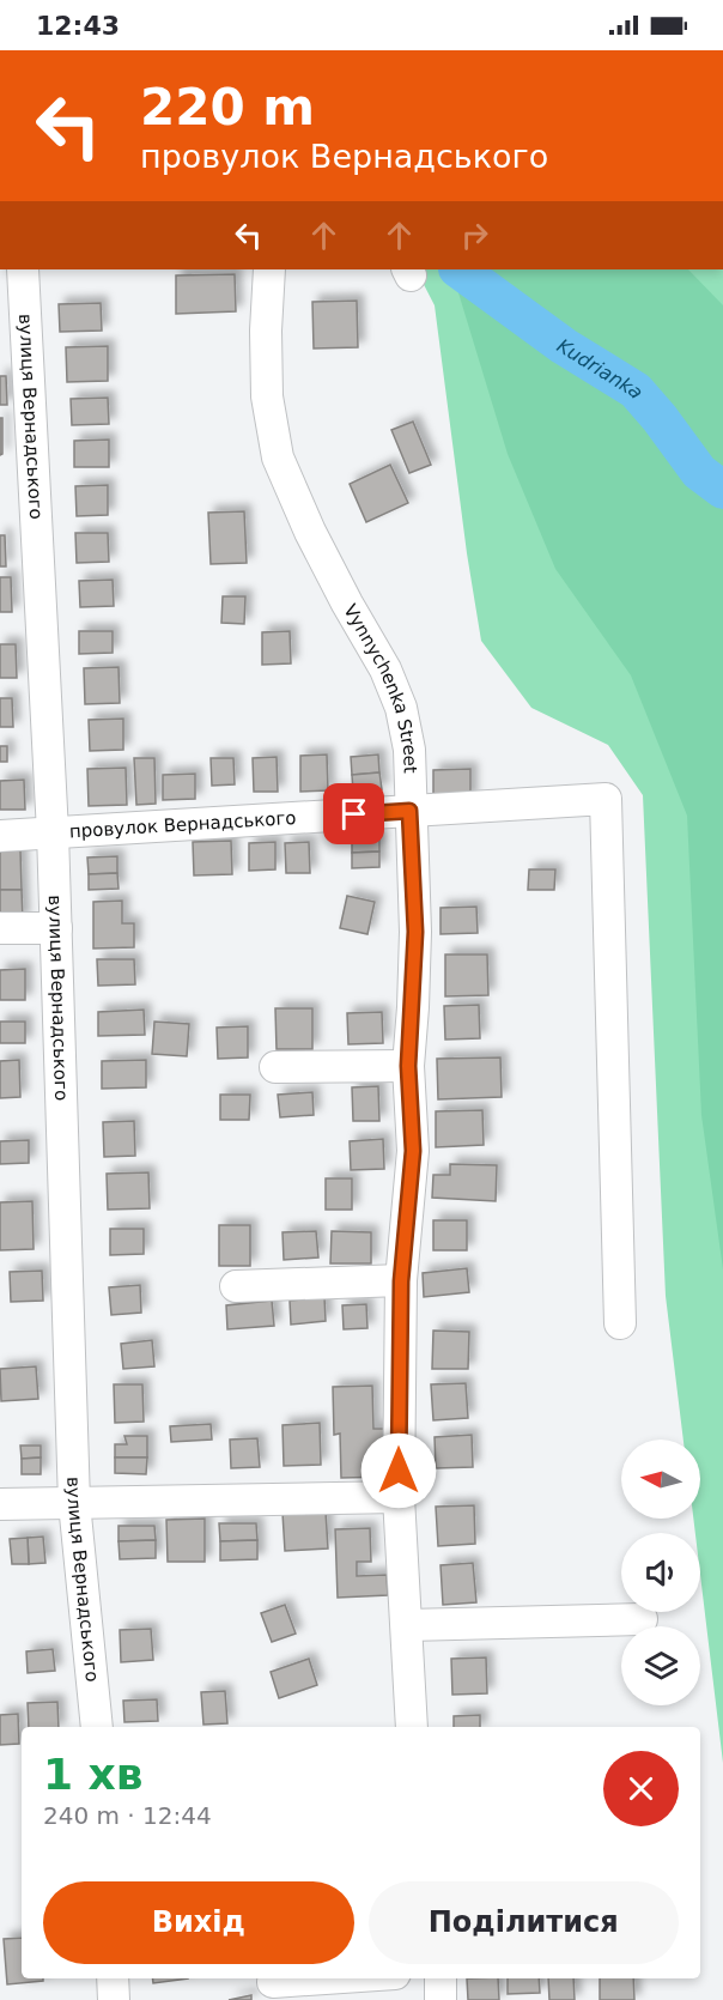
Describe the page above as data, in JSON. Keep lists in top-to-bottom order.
{
  "streets": {
    "street": ["вулиця Вернадського", "Vynnychenka Street", "провулок Вернадського"]
  },
  "crossings": [
    ["вулиця Вернадського", "провулок Вернадського"],
    ["Vynnychenka Street", "провулок Вернадського"]
  ],
  "water": ["Kudrianka"],
  "north": "left",
  "page": {
    "status": "12:43",
    "turn": ["220 m", "провулок Вернадського"],
    "heading": ["1 хв", "240 m · 12:44"],
    "buttons": ["Вихід", "Поділитися"]
  }
}
